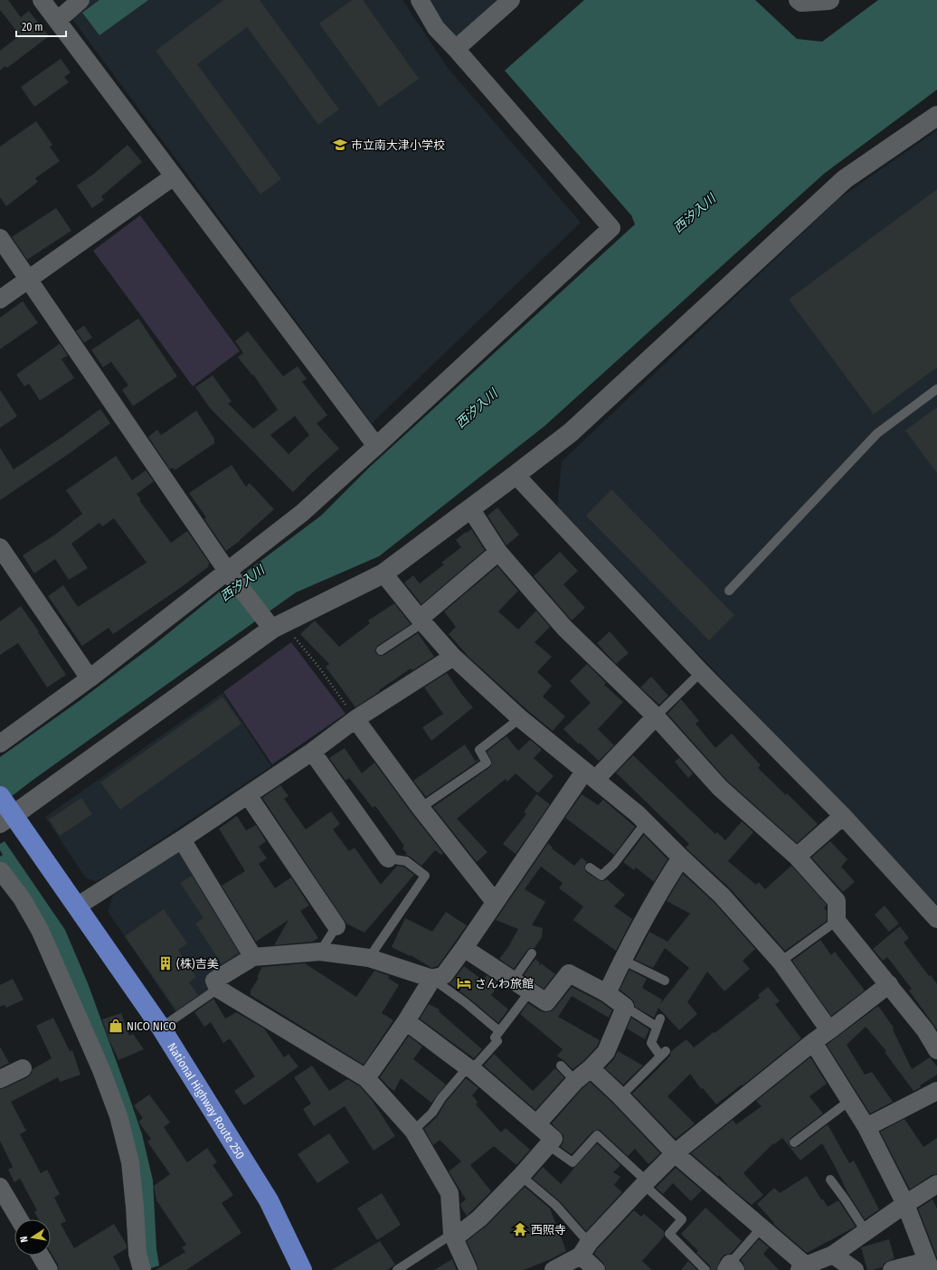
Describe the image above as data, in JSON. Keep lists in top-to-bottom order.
{
  "streets": {
    "highway": ["National Highway Route 250"]
  },
  "water": ["西汐入川"],
  "places": {
    "school or university": ["市立南大津小学校"],
    "building": ["(株)吉美"],
    "hotel": ["さんわ旅館"],
    "shop": ["NICO NICO"],
    "temple": ["西照寺"]
  },
  "scale_bar": "20 m",
  "north": "left"
}
